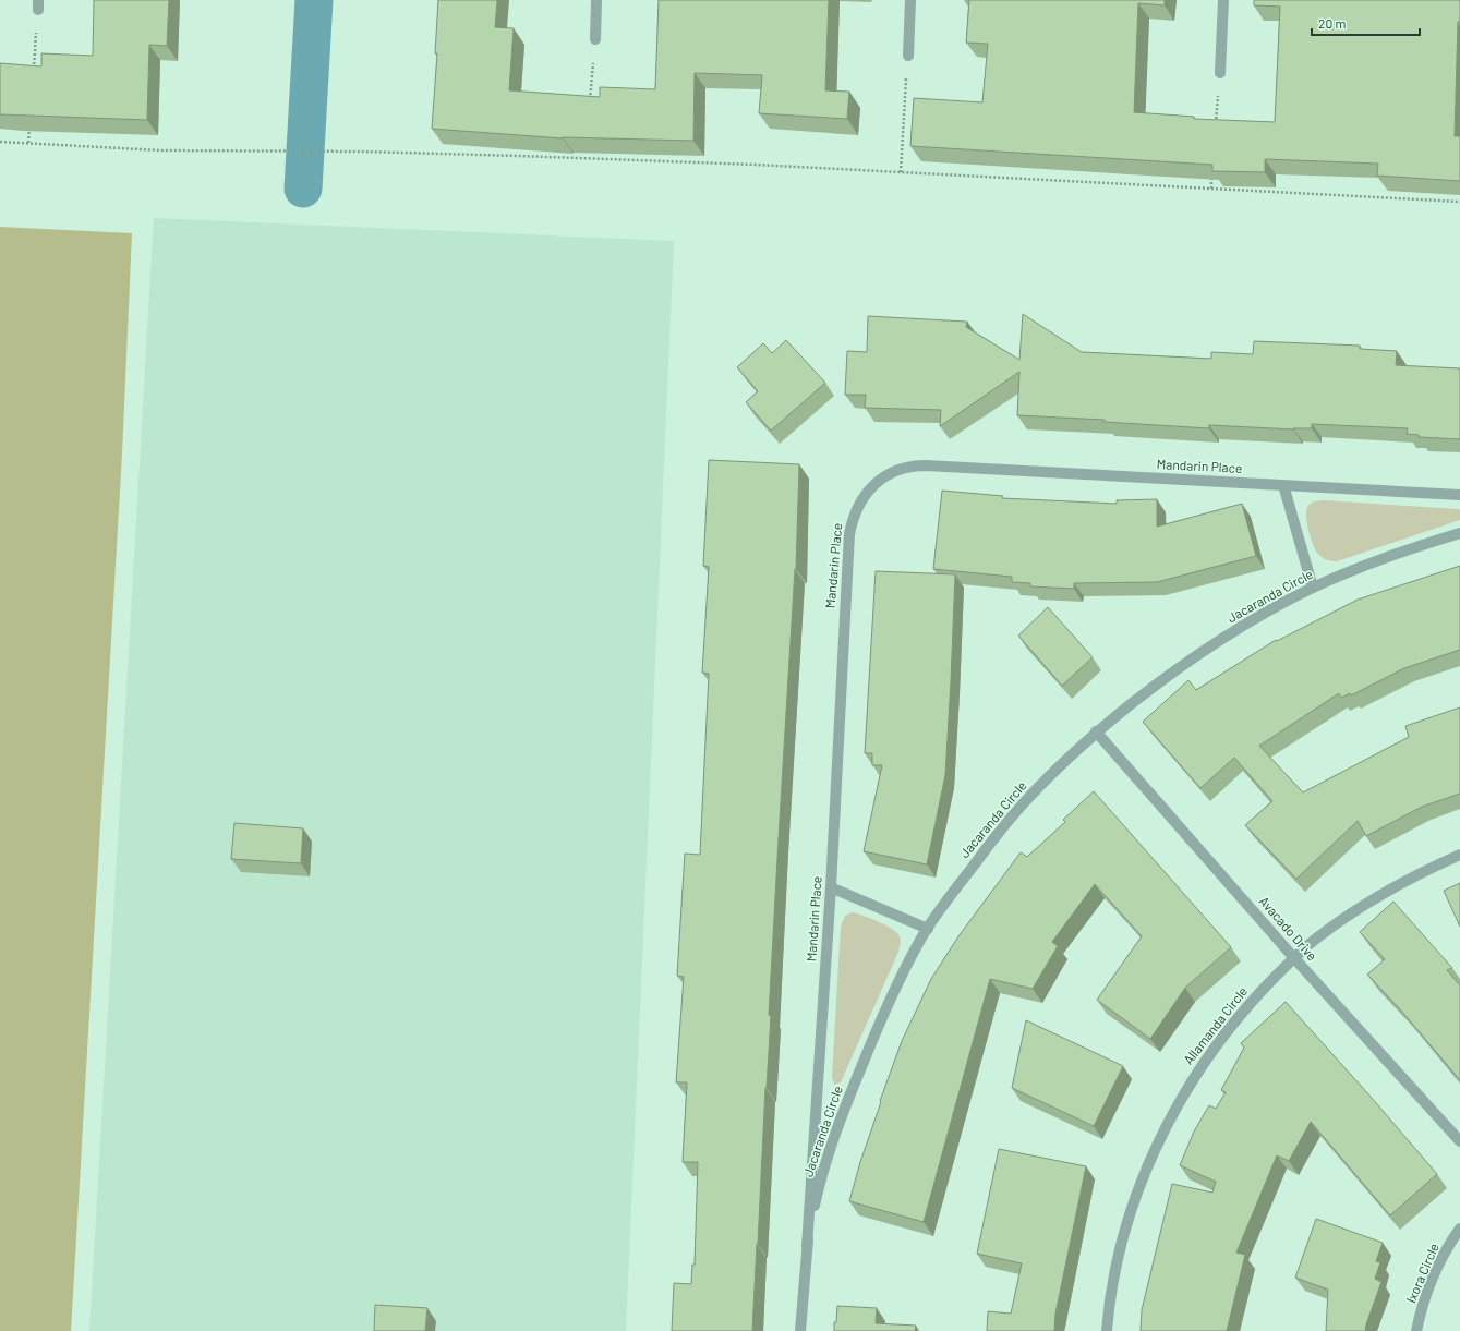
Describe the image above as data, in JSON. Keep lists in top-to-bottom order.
{
  "streets": {
    "street": [
      "Mandarin Place",
      "Jacaranda Circle",
      "Avacado Drive",
      "Allamanda Circle",
      "Ixora Circle"
    ]
  },
  "crossings": [
    ["Mandarin Place", "Jacaranda Circle"],
    ["Jacaranda Circle", "Avacado Drive"],
    ["Avacado Drive", "Allamanda Circle"]
  ],
  "scale_bar": "20 m"
}
